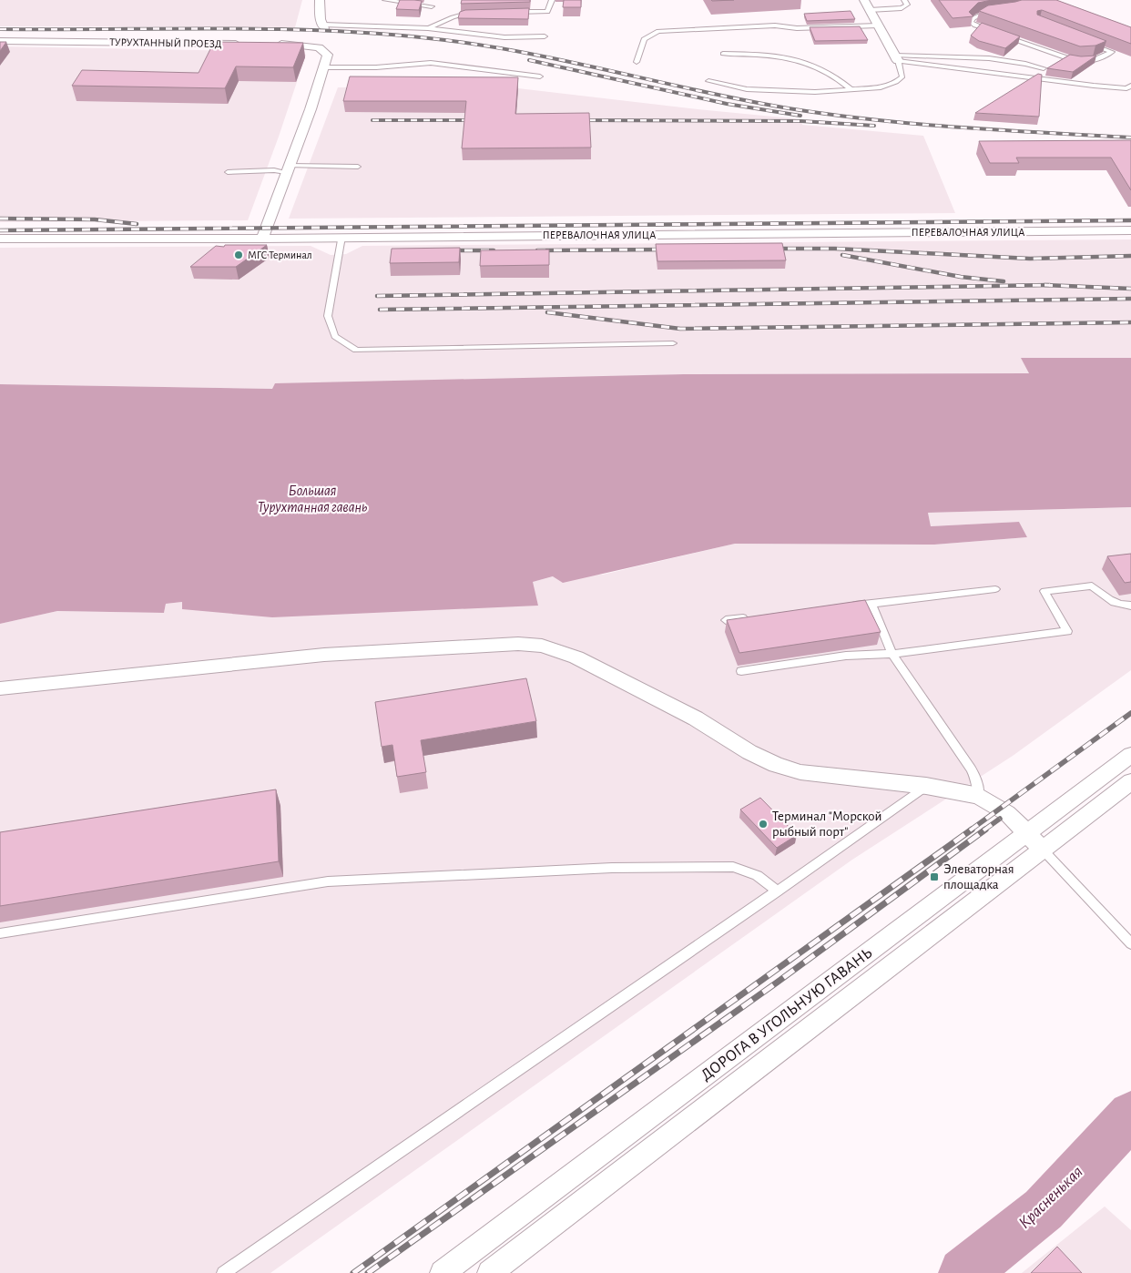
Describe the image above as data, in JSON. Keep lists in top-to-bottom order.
{
  "streets": {
    "street": ["ТУРУХТАННЫЙ ПРОЕЗД", "ПЕРЕВАЛОЧНАЯ УЛИЦА", "ДОРОГА В УГОЛЬНУЮ ГАВАНЬ"]
  },
  "water": ["Большая Турухтанная гавань", "Красненькая"],
  "places": {
    "other": ["МГС Терминал", "Терминал \"Морской рыбный порт\""],
    "transit": ["Элеваторная площадка"]
  }
}
